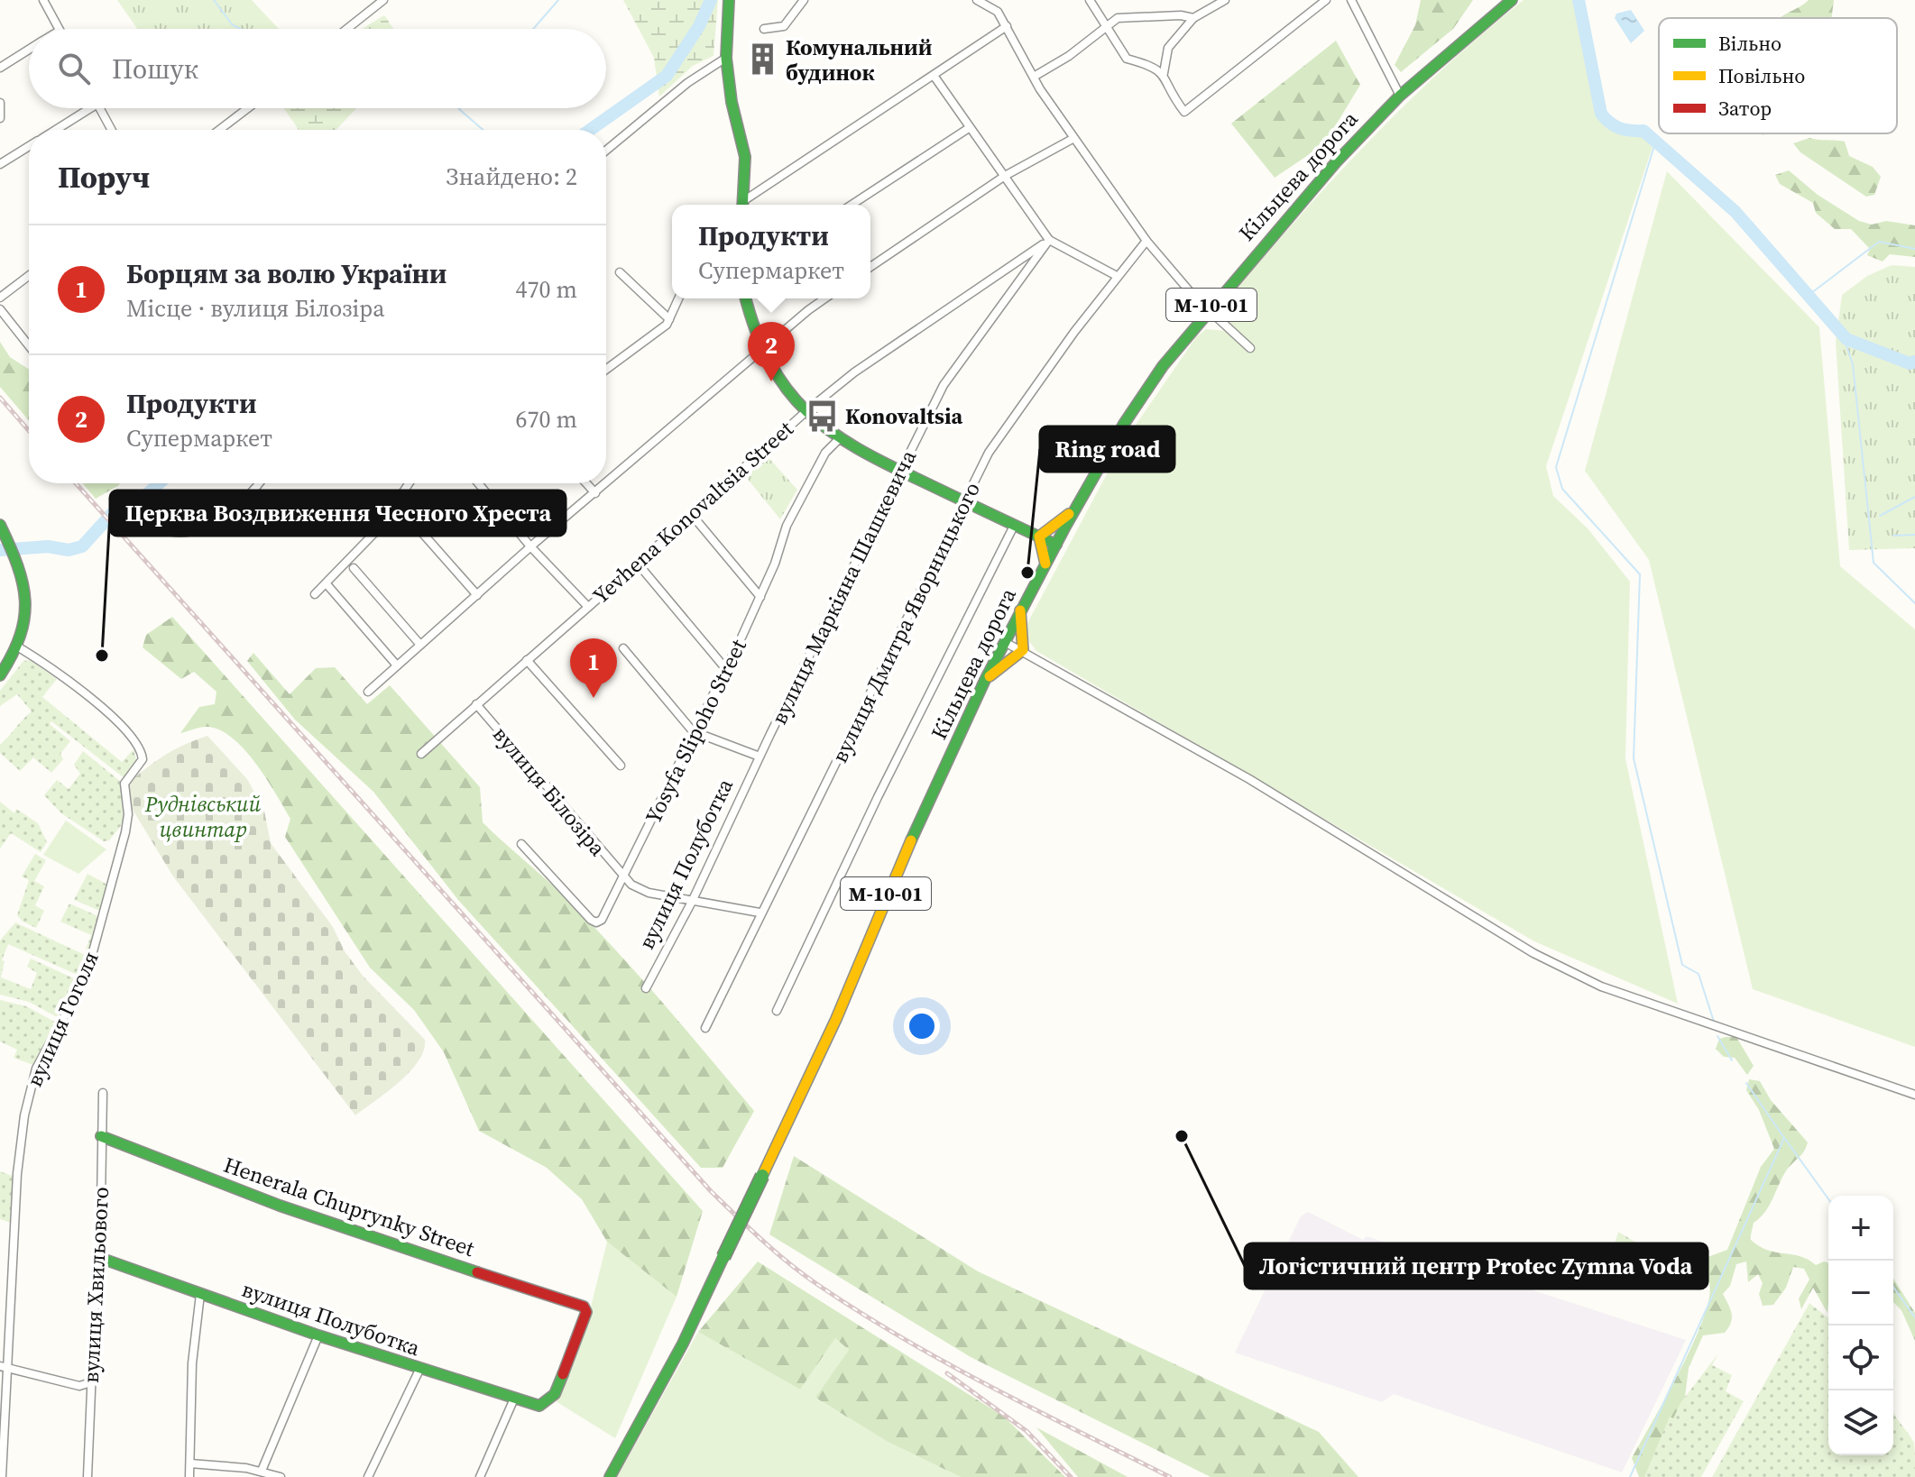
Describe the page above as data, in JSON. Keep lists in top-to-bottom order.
{
  "streets": {
    "main road": [
      "Кільцева дорога",
      "М-10-01",
      "вулиця Полуботка",
      "Henerala Chuprynky Street"
    ],
    "street": [
      "Yevhena Konovaltsia Street",
      "вулиця Маркіяна Шашкевича",
      "вулиця Дмитра Яворницького",
      "Yosyfa Slipoho Street",
      "вулиця Білозіра",
      "вулиця Гоголя",
      "вулиця Хвильового"
    ]
  },
  "crossings": [
    ["Yevhena Konovaltsia Street", "вулиця Маркіяна Шашкевича"],
    ["Yevhena Konovaltsia Street", "вулиця Білозіра"],
    ["вулиця Маркіяна Шашкевича", "вулиця Полуботка"],
    ["Yosyfa Slipoho Street", "вулиця Білозіра"],
    ["вулиця Полуботка", "Henerala Chuprynky Street"],
    ["вулиця Полуботка", "вулиця Хвильового"],
    ["Henerala Chuprynky Street", "вулиця Хвильового"]
  ],
  "parks": ["Руднівський цвинтар"],
  "places": {
    "building": ["Комунальний будинок"],
    "bus stop": ["Konovaltsia"],
    "other": ["Ring road", "Церква Воздвиження Чесного Хреста", "Логістичний центр Protec Zymna Voda"]
  },
  "legend": ["Вільно", "Повільно", "Затор"],
  "page": {
    "search": "Пошук",
    "heading": ["Поруч", "Знайдено: 2"],
    "popup": ["Продукти", "Супермаркет"],
    "list": [
      {
        "mark": "1",
        "name": "Борцям за волю України",
        "note": "Місце · вулиця Білозіра",
        "value": "470 m"
      },
      {
        "mark": "2",
        "name": "Продукти",
        "note": "Супермаркет",
        "value": "670 m"
      }
    ],
    "pins": ["2", "1"],
    "map_buttons": ["+", "−"]
  }
}
